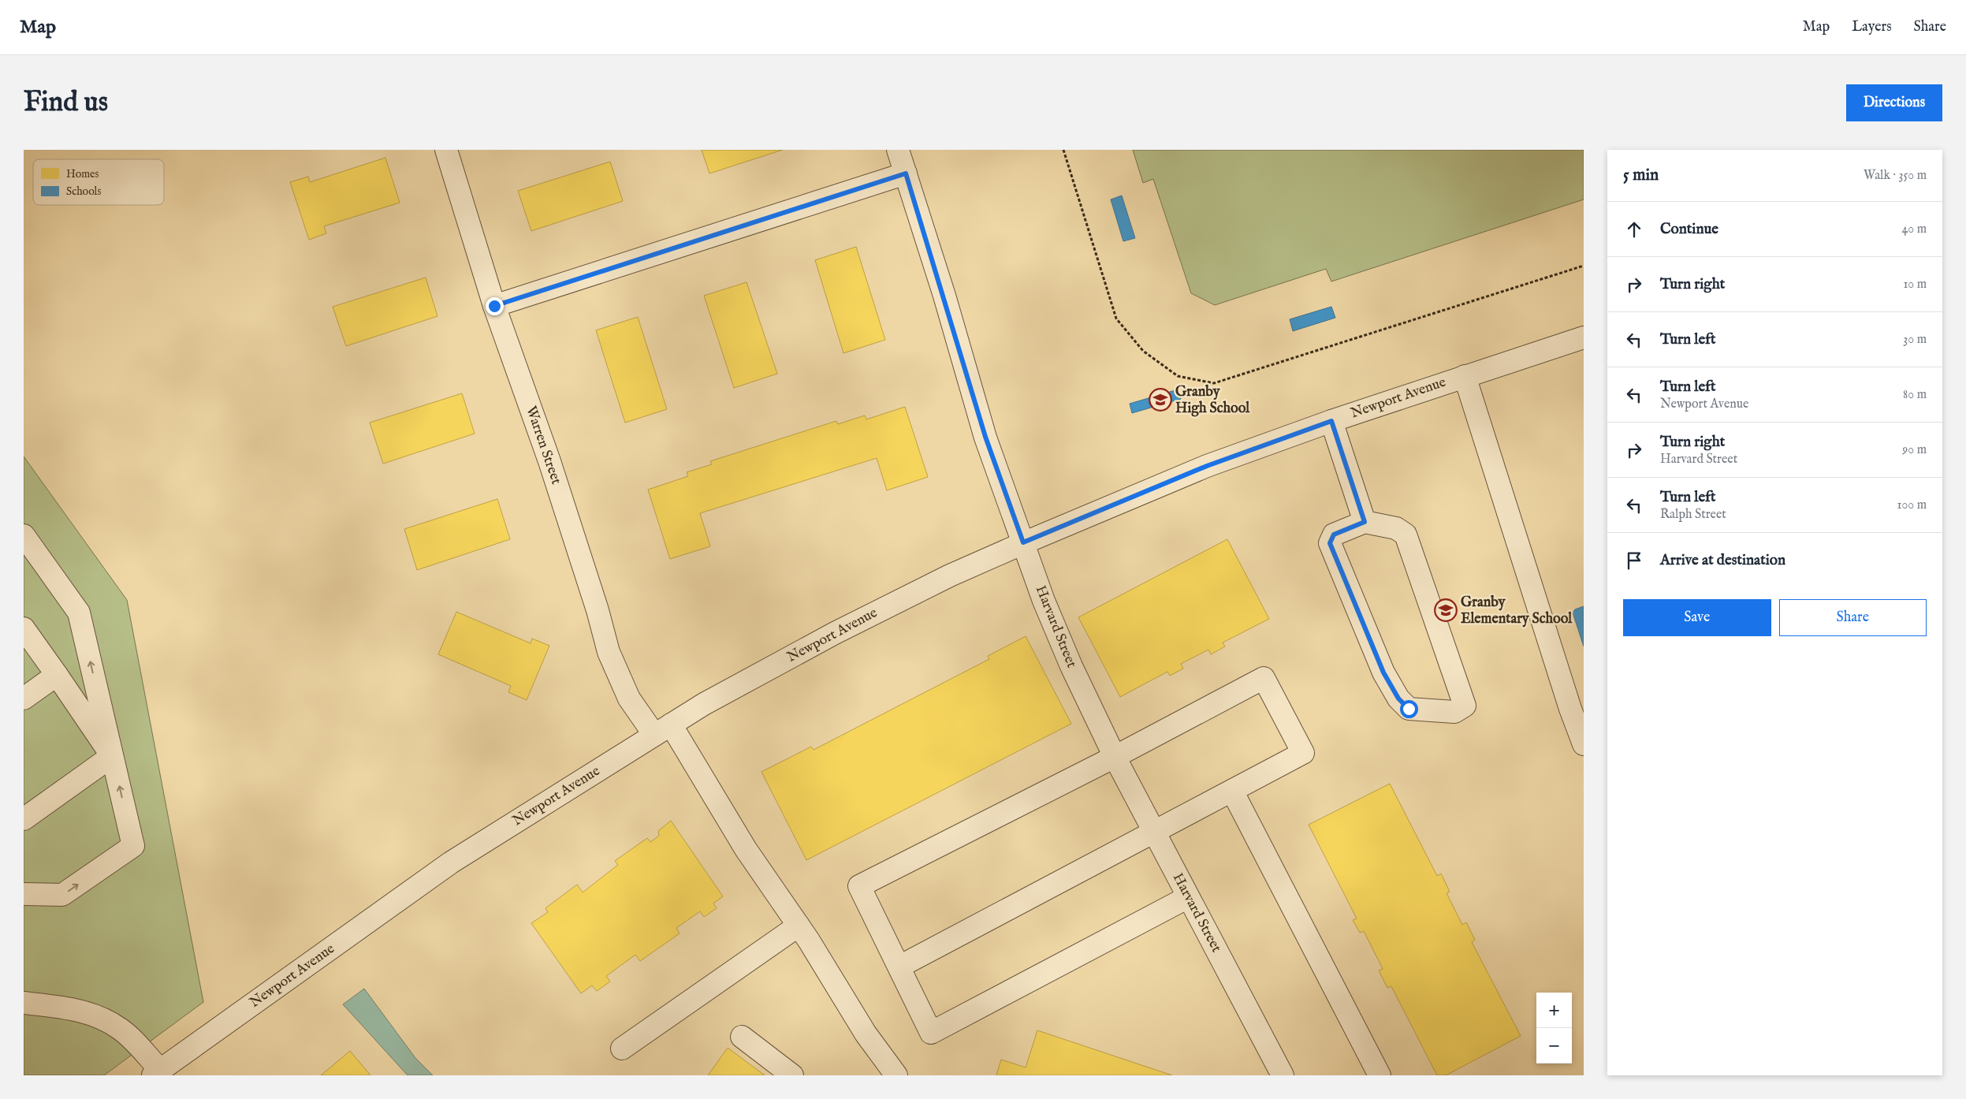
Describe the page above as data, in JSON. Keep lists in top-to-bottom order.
{
  "streets": {
    "street": ["Newport Avenue", "Warren Street", "Harvard Street"]
  },
  "crossings": [
    ["Newport Avenue", "Warren Street"],
    ["Newport Avenue", "Harvard Street"]
  ],
  "places": {
    "school or university": ["Granby High School", "Granby Elementary School"]
  },
  "legend": ["Homes", "Schools"],
  "page": {
    "header": "Map",
    "nav": ["Map", "Layers", "Share"],
    "buttons": [
      "Directions",
      ["Save", "Share"]
    ],
    "title": "Find us",
    "heading": ["5 min", "Walk · 350 m"],
    "list": [
      ["Continue", "40 m"],
      ["Turn right", "10 m"],
      ["Turn left", "30 m"],
      ["Turn left", "Newport Avenue", "80 m"],
      ["Turn right", "Harvard Street", "90 m"],
      ["Turn left", "Ralph Street", "100 m"],
      "Arrive at destination"
    ],
    "map_buttons": ["+", "−"]
  }
}
